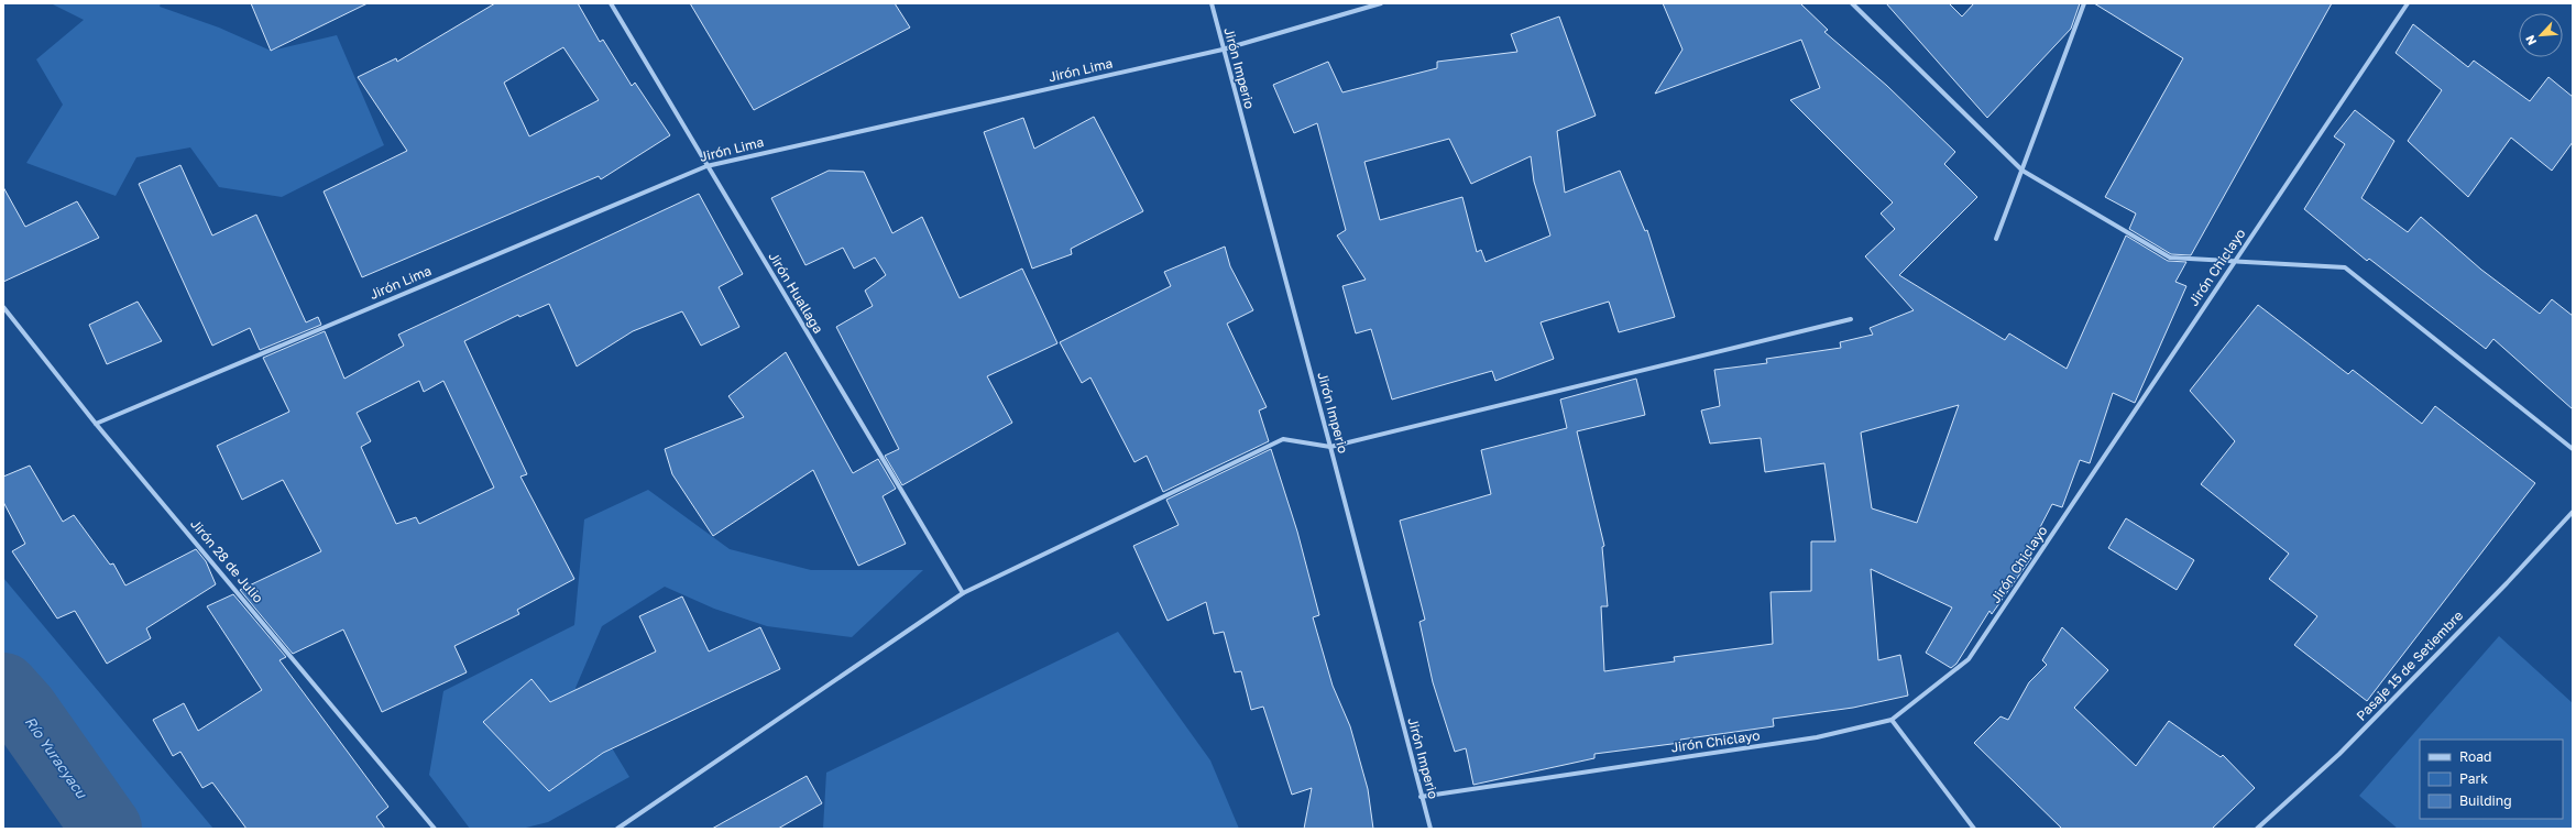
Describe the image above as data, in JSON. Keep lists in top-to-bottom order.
{
  "streets": {
    "street": [
      "Jirón Imperio",
      "Jirón Lima",
      "Jirón Chiclayo",
      "Jirón Huallaga",
      "Jirón 28 de Julio",
      "Pasaje 15 de Setiembre"
    ]
  },
  "crossings": [
    ["Jirón Imperio", "Jirón Lima"],
    ["Jirón Imperio", "Jirón Chiclayo"],
    ["Jirón Lima", "Jirón Huallaga"],
    ["Jirón Lima", "Jirón 28 de Julio"]
  ],
  "water": ["Río Yuracyacu"],
  "legend": ["Road", "Park", "Building"],
  "north": "bottom left"
}
